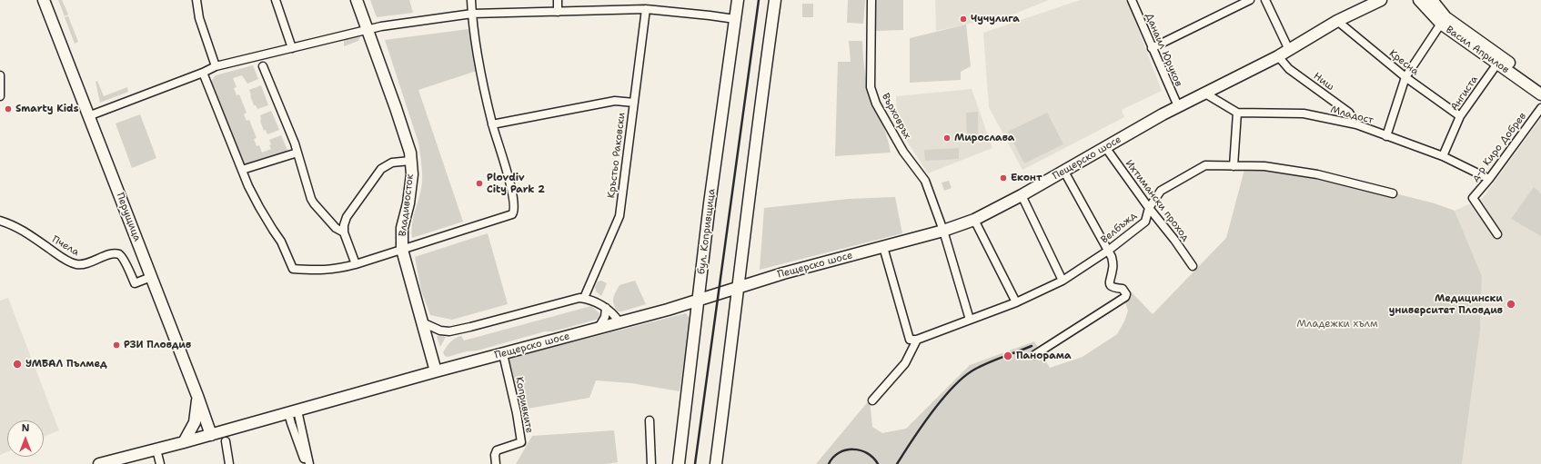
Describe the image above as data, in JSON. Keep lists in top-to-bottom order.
{
  "streets": {
    "main road": [
      "Васил Априлов",
      "Пещерско шосе",
      "Владивосток",
      "Перущица",
      "бул. Копривщица"
    ],
    "street": [
      "Данаил Юруков",
      "Кресна",
      "Ниш",
      "Ангиста",
      "Младост",
      "Върховръх",
      "д-р Киро Добрев",
      "Кръстьо Раковски",
      "Ихтимански проход",
      "Велбъжд",
      "Пчела",
      "Копривките"
    ]
  },
  "crossings": [
    ["Данаил Юруков", "Пещерско шосе"],
    ["Васил Априлов", "Ангиста"],
    ["Кресна", "Ангиста"],
    ["Кресна", "Пещерско шосе"],
    ["Ниш", "Младост"],
    ["Ниш", "Пещерско шосе"],
    ["Ангиста", "Младост"],
    ["Младост", "д-р Киро Добрев"],
    ["Младост", "Пещерско шосе"],
    ["Върховръх", "Пещерско шосе"],
    ["Върховръх", "Велбъжд"],
    ["Пещерско шосе", "Ихтимански проход"],
    ["Пещерско шосе", "Владивосток"],
    ["Пещерско шосе", "Перущица"],
    ["Пещерско шосе", "бул. Копривщица"],
    ["Пещерско шосе", "Копривките"],
    ["Ихтимански проход", "Велбъжд"],
    ["Перущица", "Пчела"]
  ],
  "parks": ["Младежки хълм"],
  "places": [
    "Чучулига",
    "Smarty Kids",
    "Мирослава",
    "Еконт",
    "Plovdiv City Park 2",
    "Медицински университет Пловдив",
    "РЗИ Пловдив",
    "Панорама",
    "УМБАЛ Пълмед"
  ],
  "north": "top"
}
